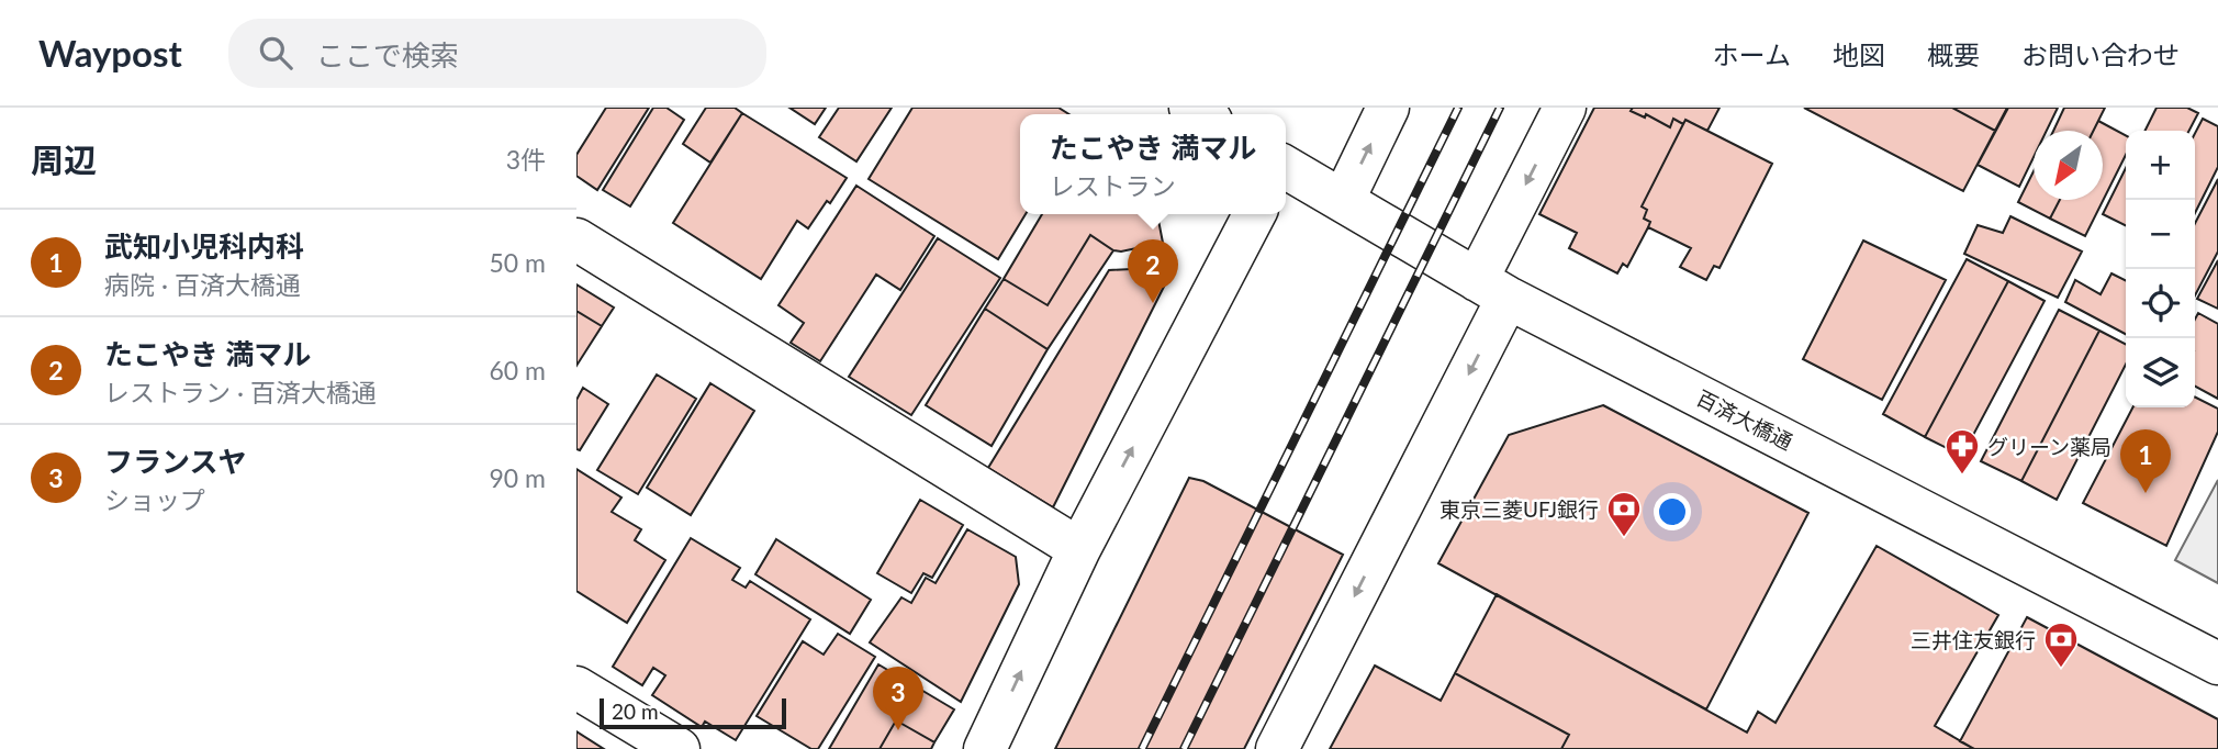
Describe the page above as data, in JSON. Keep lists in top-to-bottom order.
{
  "streets": {
    "street": ["百済大橋通"]
  },
  "places": {
    "pharmacy": ["グリーン薬局"],
    "bank": ["東京三菱UFJ銀行", "三井住友銀行"]
  },
  "scale_bar": "20 m",
  "north": "bottom left",
  "page": {
    "header": "Waypost",
    "search": "ここで検索",
    "nav": [
      "ホーム",
      "地図",
      "概要",
      "お問い合わせ"
    ],
    "heading": ["周辺", "3件"],
    "popup": ["たこやき 満マル", "レストラン"],
    "map_buttons": ["+", "−"],
    "list": [
      {
        "mark": "1",
        "name": "武知小児科内科",
        "note": "病院 · 百済大橋通",
        "value": "50 m"
      },
      {
        "mark": "2",
        "name": "たこやき 満マル",
        "note": "レストラン · 百済大橋通",
        "value": "60 m"
      },
      {
        "mark": "3",
        "name": "フランスヤ",
        "note": "ショップ",
        "value": "90 m"
      }
    ],
    "pins": ["2", "1", "3"],
    "scale": "20 m"
  }
}
